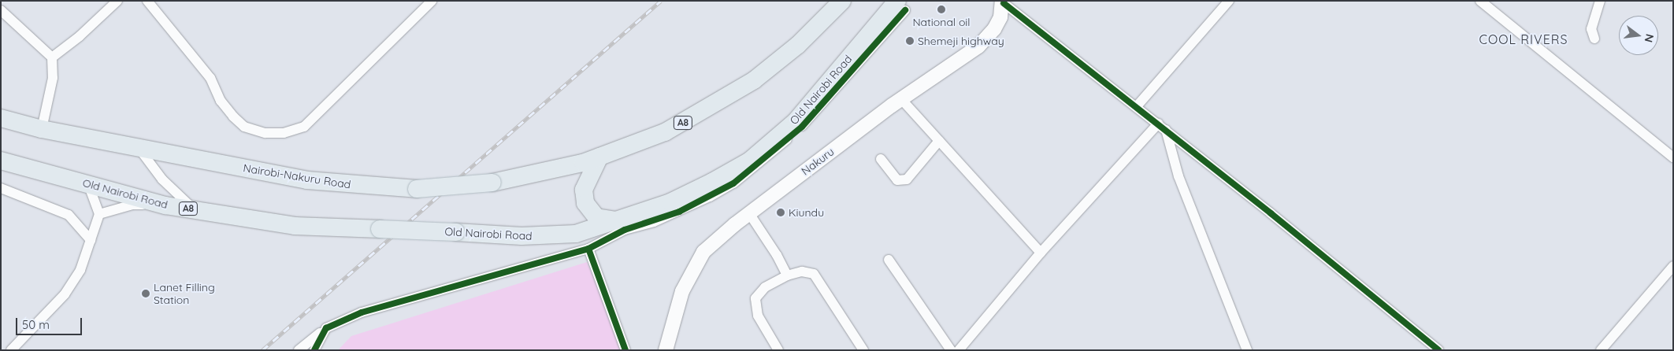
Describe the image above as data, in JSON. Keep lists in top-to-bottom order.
{
  "streets": {
    "highway": ["Old Nairobi Road", "A8", "Nairobi-Nakuru Road"],
    "main road": ["Nakuru"]
  },
  "crossings": [
    ["A8", "Nairobi-Nakuru Road"]
  ],
  "districts": ["COOL RIVERS"],
  "places": [
    "National oil",
    "Shemeji highway",
    "Kiundu",
    "Lanet Filling Station"
  ],
  "scale_bar": "50 m",
  "north": "right"
}
